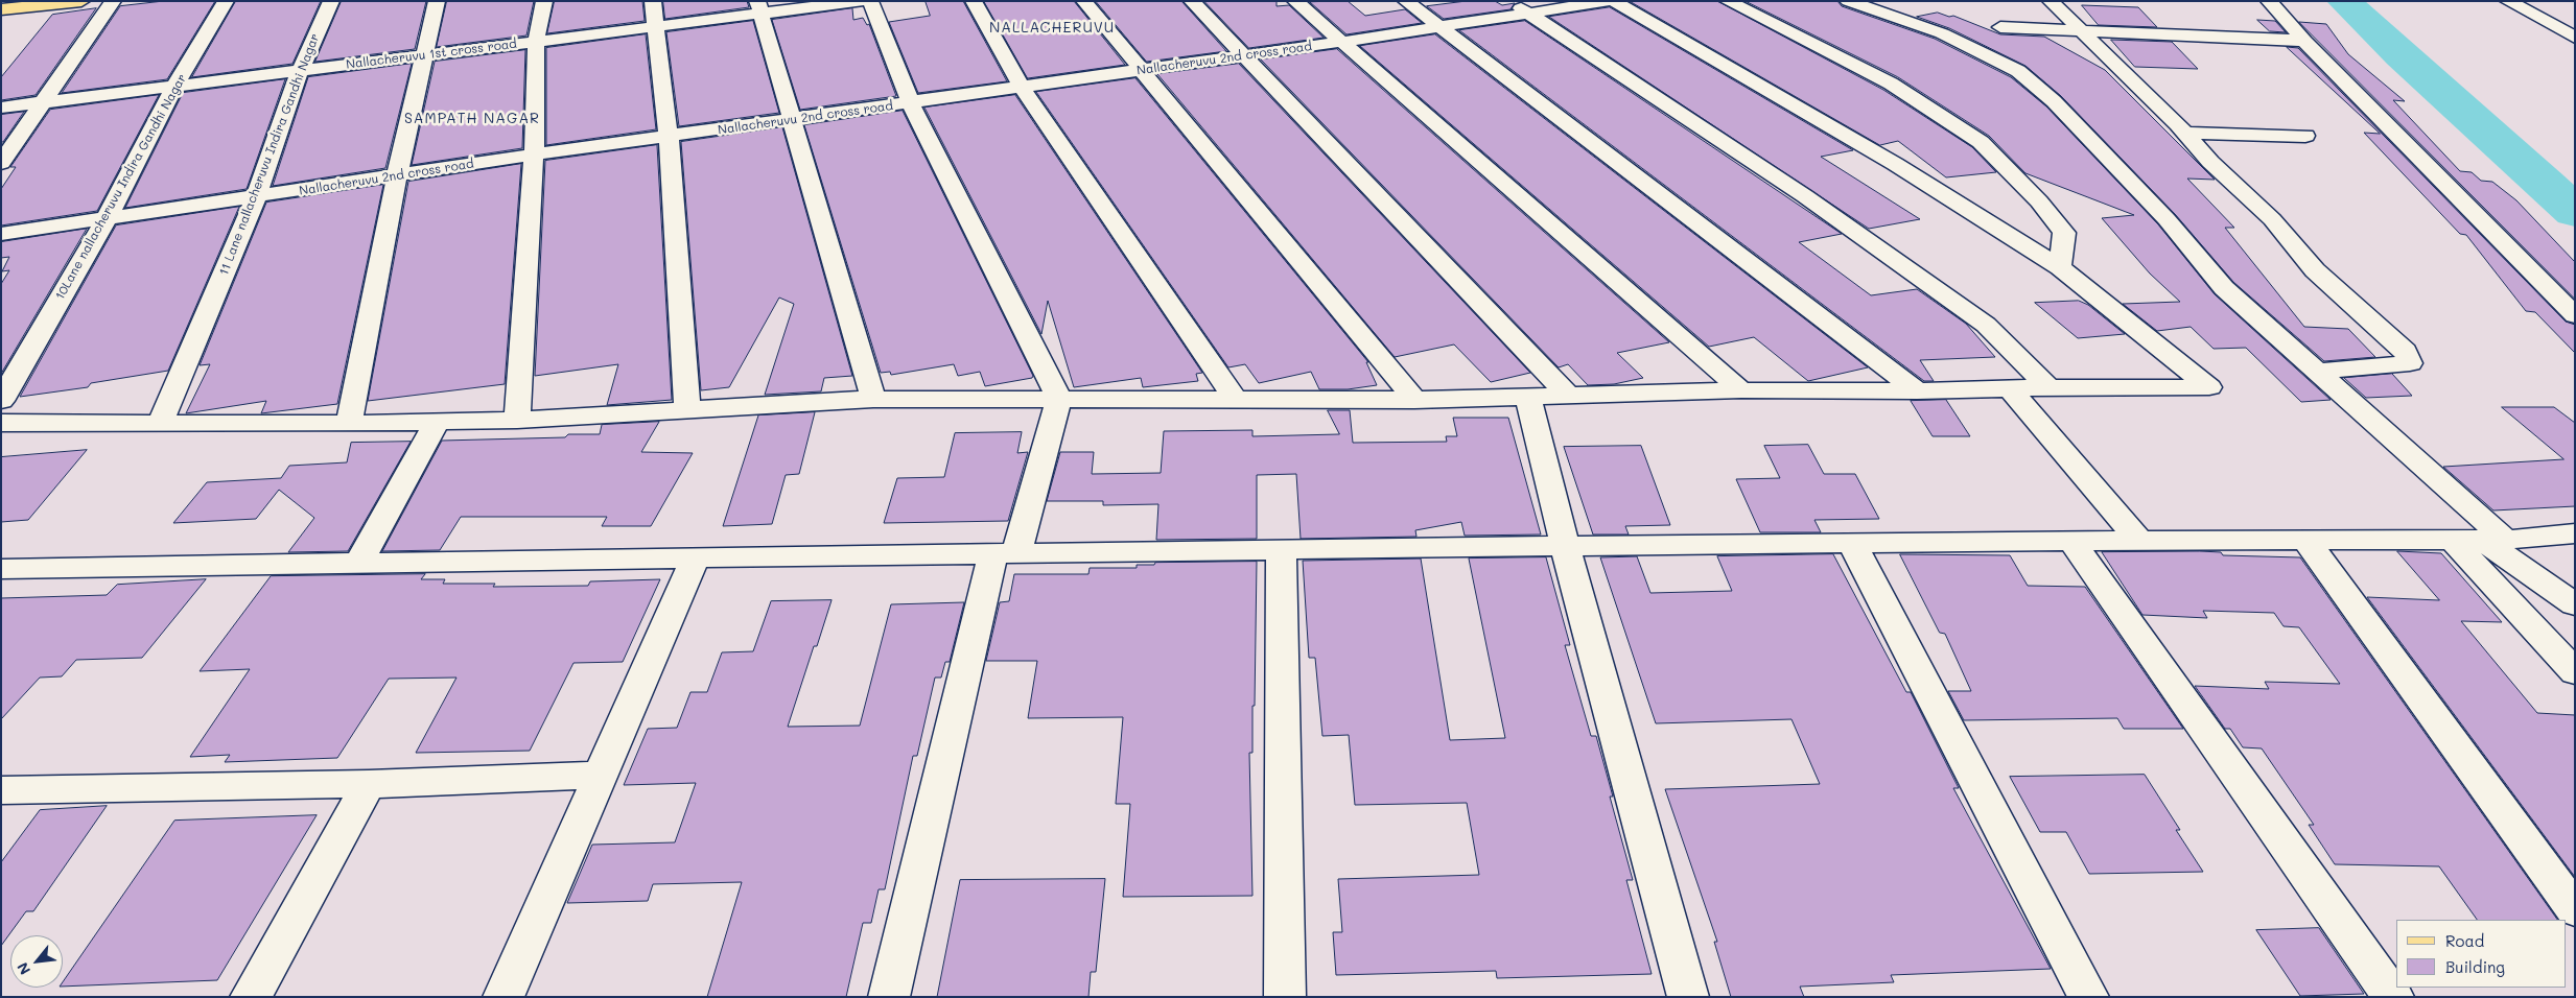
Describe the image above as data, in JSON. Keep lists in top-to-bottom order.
{
  "streets": {
    "street": [
      "Nallacheruvu 1st cross road",
      "Nallacheruvu 2nd cross road",
      "11 Lane nallacheruvu Indira Gandhi Nagar",
      "10Lane nallacheruvu Indira Gandhi Nagar"
    ]
  },
  "crossings": [
    ["Nallacheruvu 1st cross road", "11 Lane nallacheruvu Indira Gandhi Nagar"],
    ["Nallacheruvu 1st cross road", "10Lane nallacheruvu Indira Gandhi Nagar"],
    ["Nallacheruvu 2nd cross road", "11 Lane nallacheruvu Indira Gandhi Nagar"],
    ["Nallacheruvu 2nd cross road", "10Lane nallacheruvu Indira Gandhi Nagar"]
  ],
  "districts": ["NALLACHERUVU", "SAMPATH NAGAR"],
  "legend": ["Road", "Building"],
  "north": "bottom left"
}
